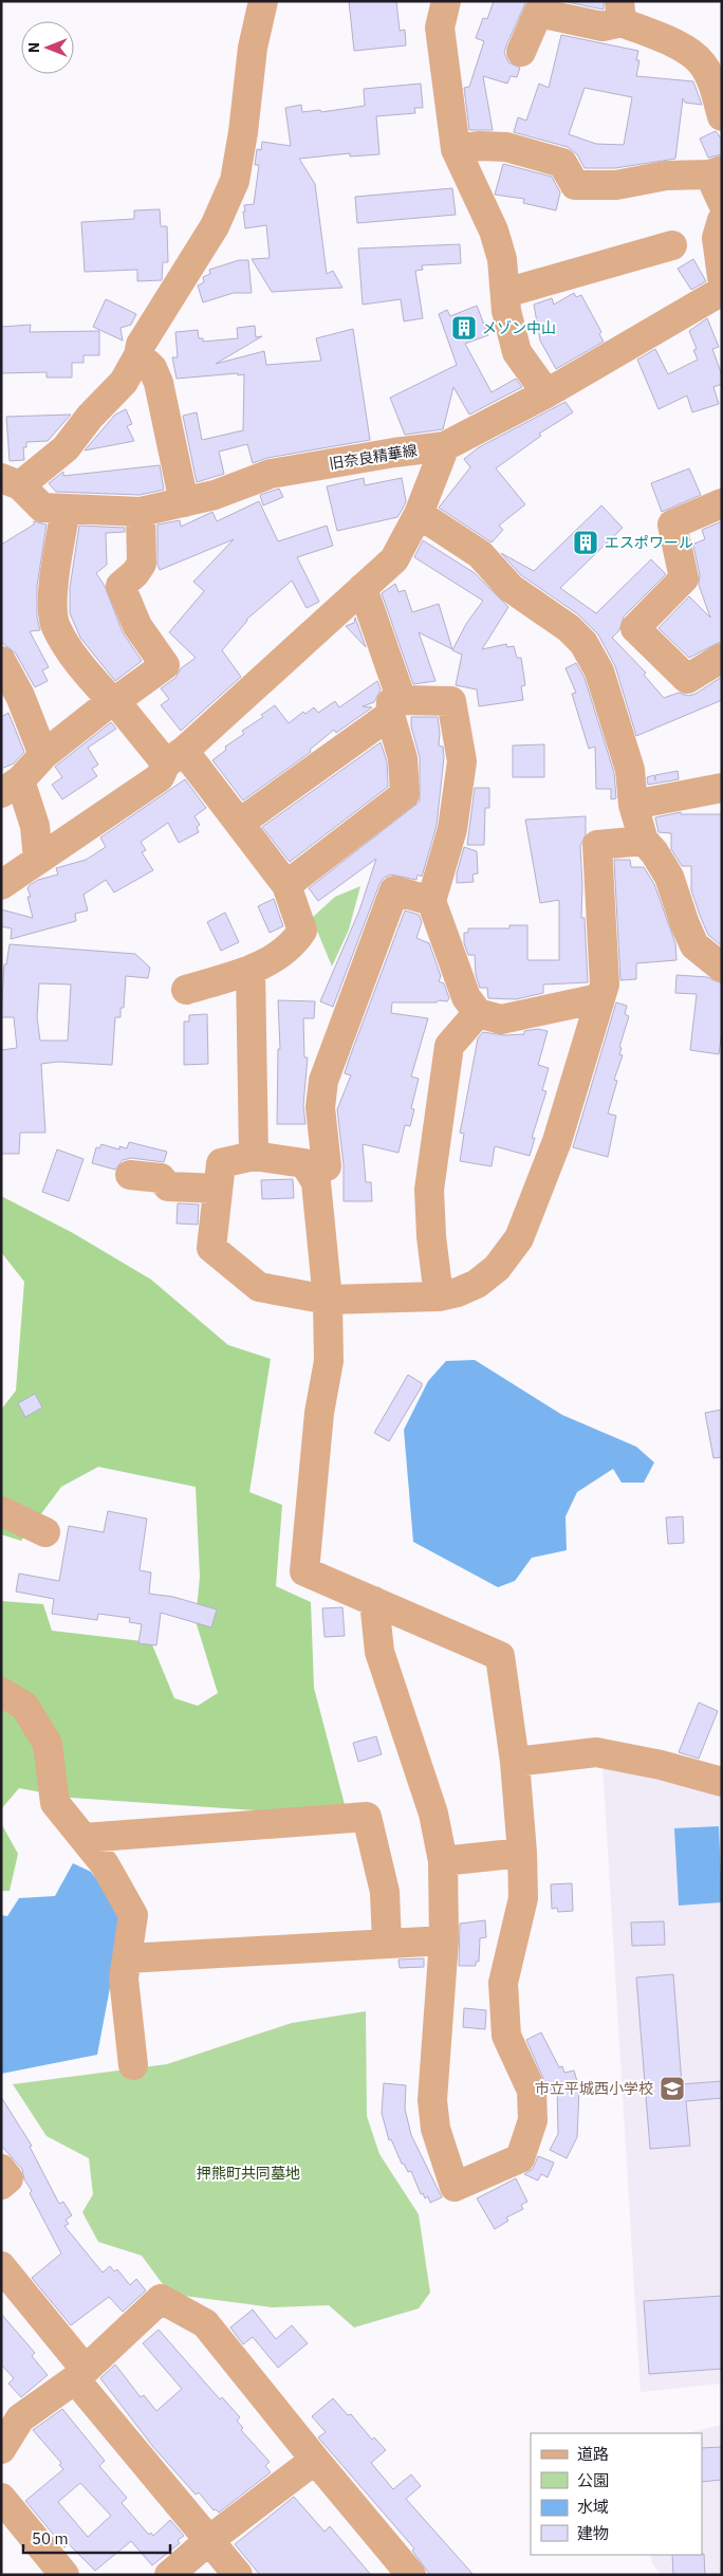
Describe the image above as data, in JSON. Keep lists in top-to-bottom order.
{
  "streets": {
    "street": ["旧奈良精華線"]
  },
  "parks": ["押熊町共同墓地"],
  "places": {
    "building": ["メゾン中山", "エスポワール"],
    "school or university": ["市立平城西小学校"]
  },
  "legend": [
    "道路",
    "公園",
    "水域",
    "建物"
  ],
  "scale_bar": "50 m",
  "north": "left"
}
